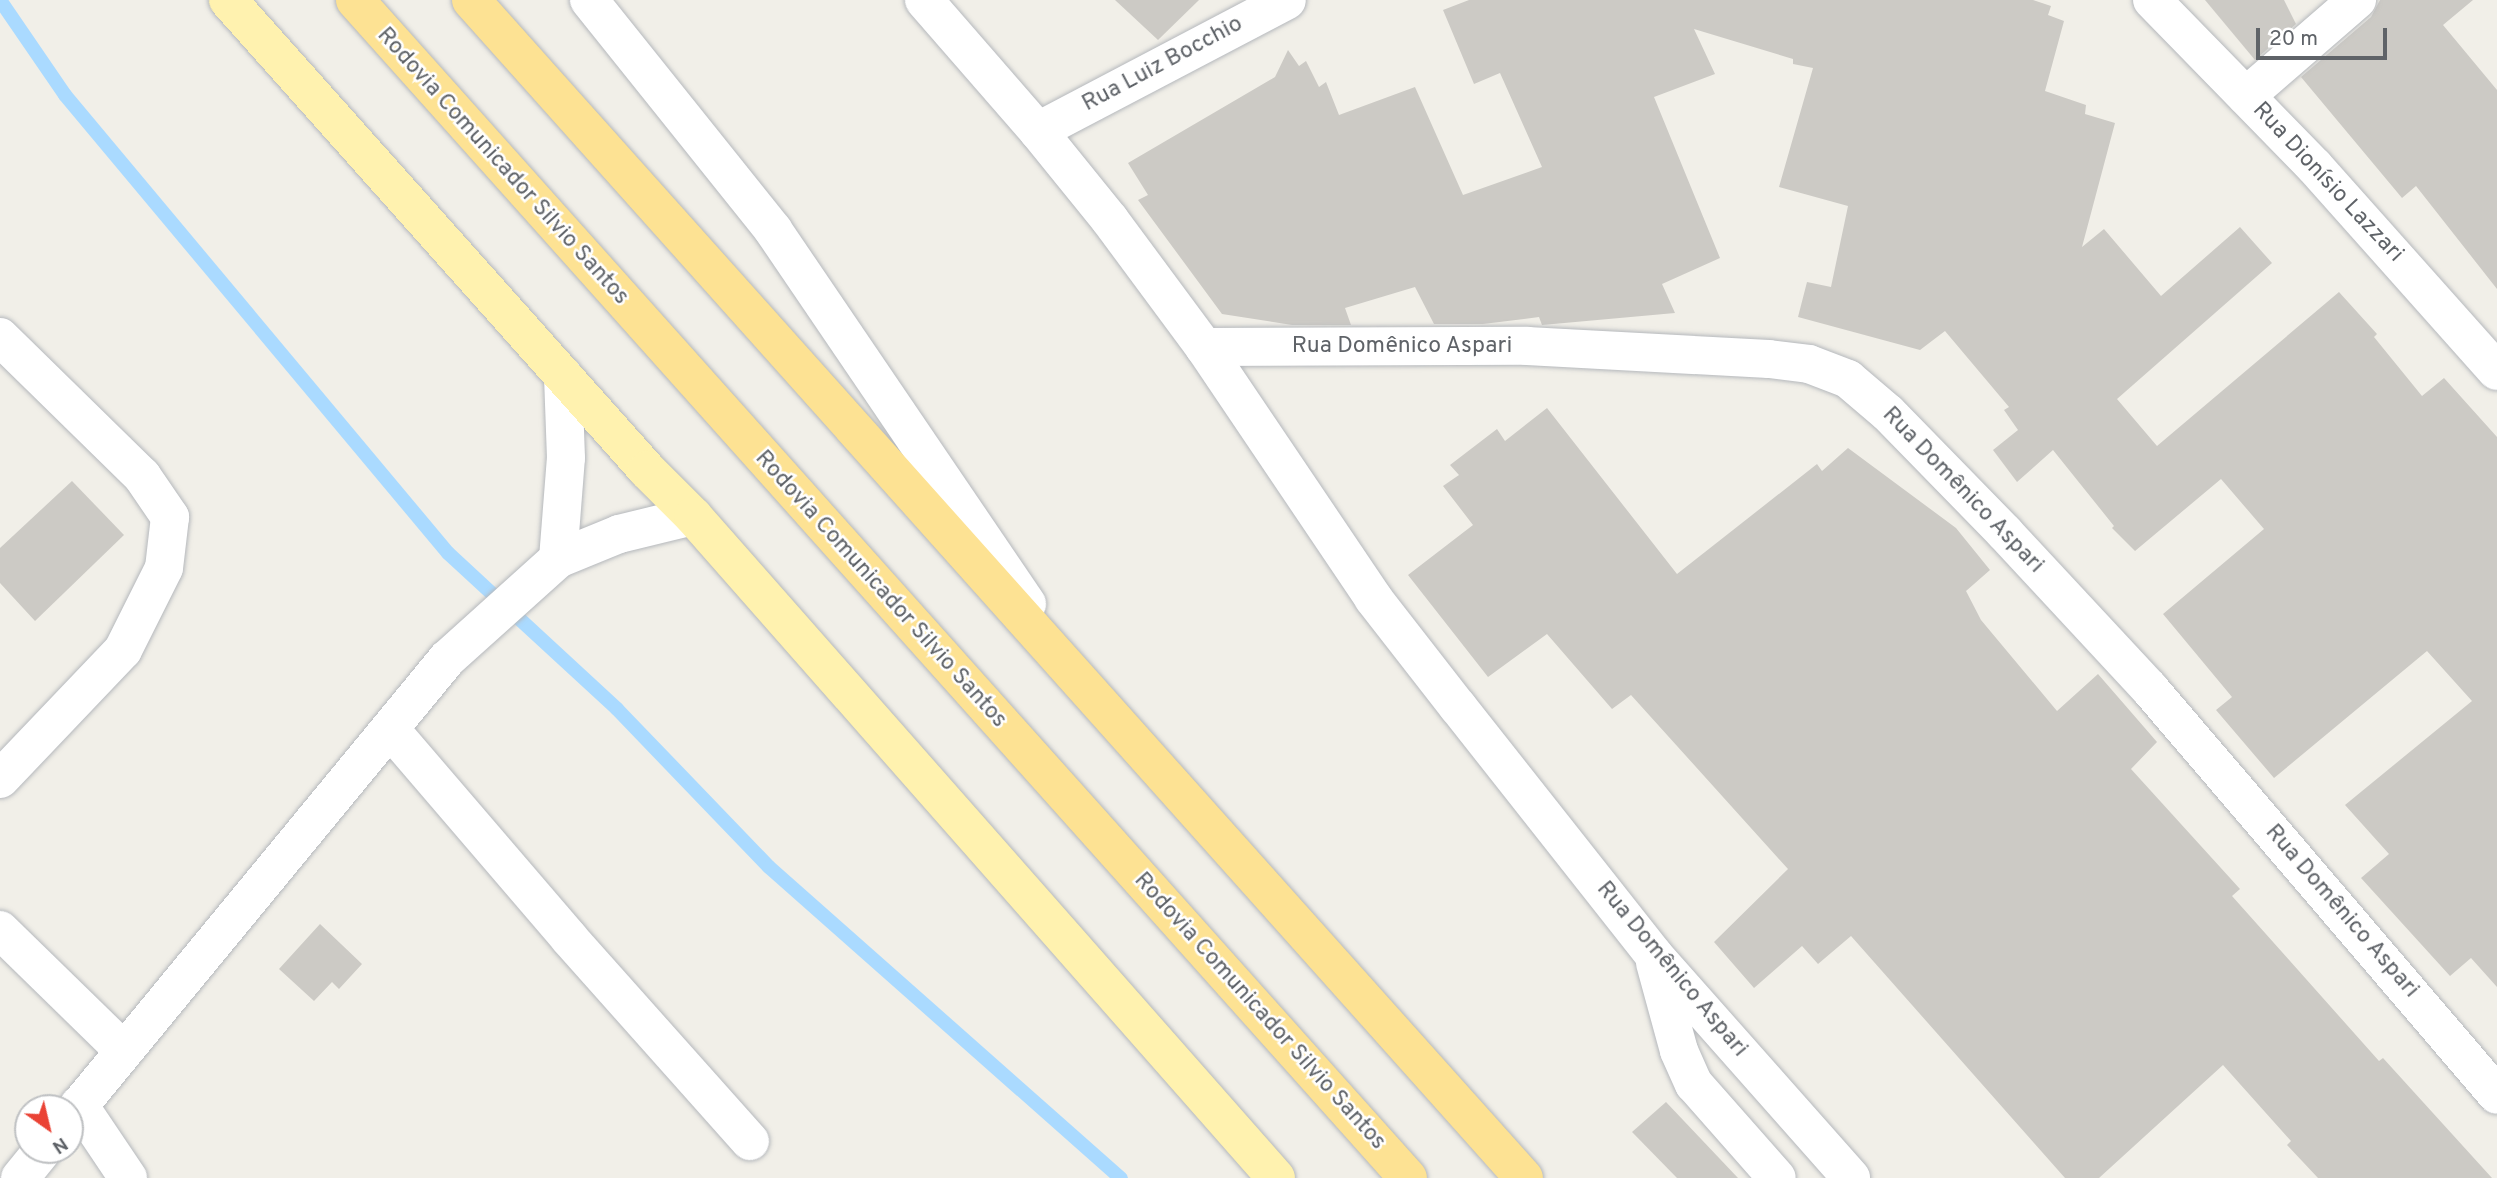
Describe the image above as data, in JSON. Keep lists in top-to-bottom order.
{
  "streets": {
    "highway": ["Rodovia Comunicador Silvio Santos"],
    "street": ["Rua Luiz Bocchio", "Rua Dionísio Lazzari", "Rua Domênico Aspari"]
  },
  "crossings": [
    ["Rua Luiz Bocchio", "Rua Domênico Aspari"]
  ],
  "scale_bar": "20 m",
  "north": "bottom right"
}
